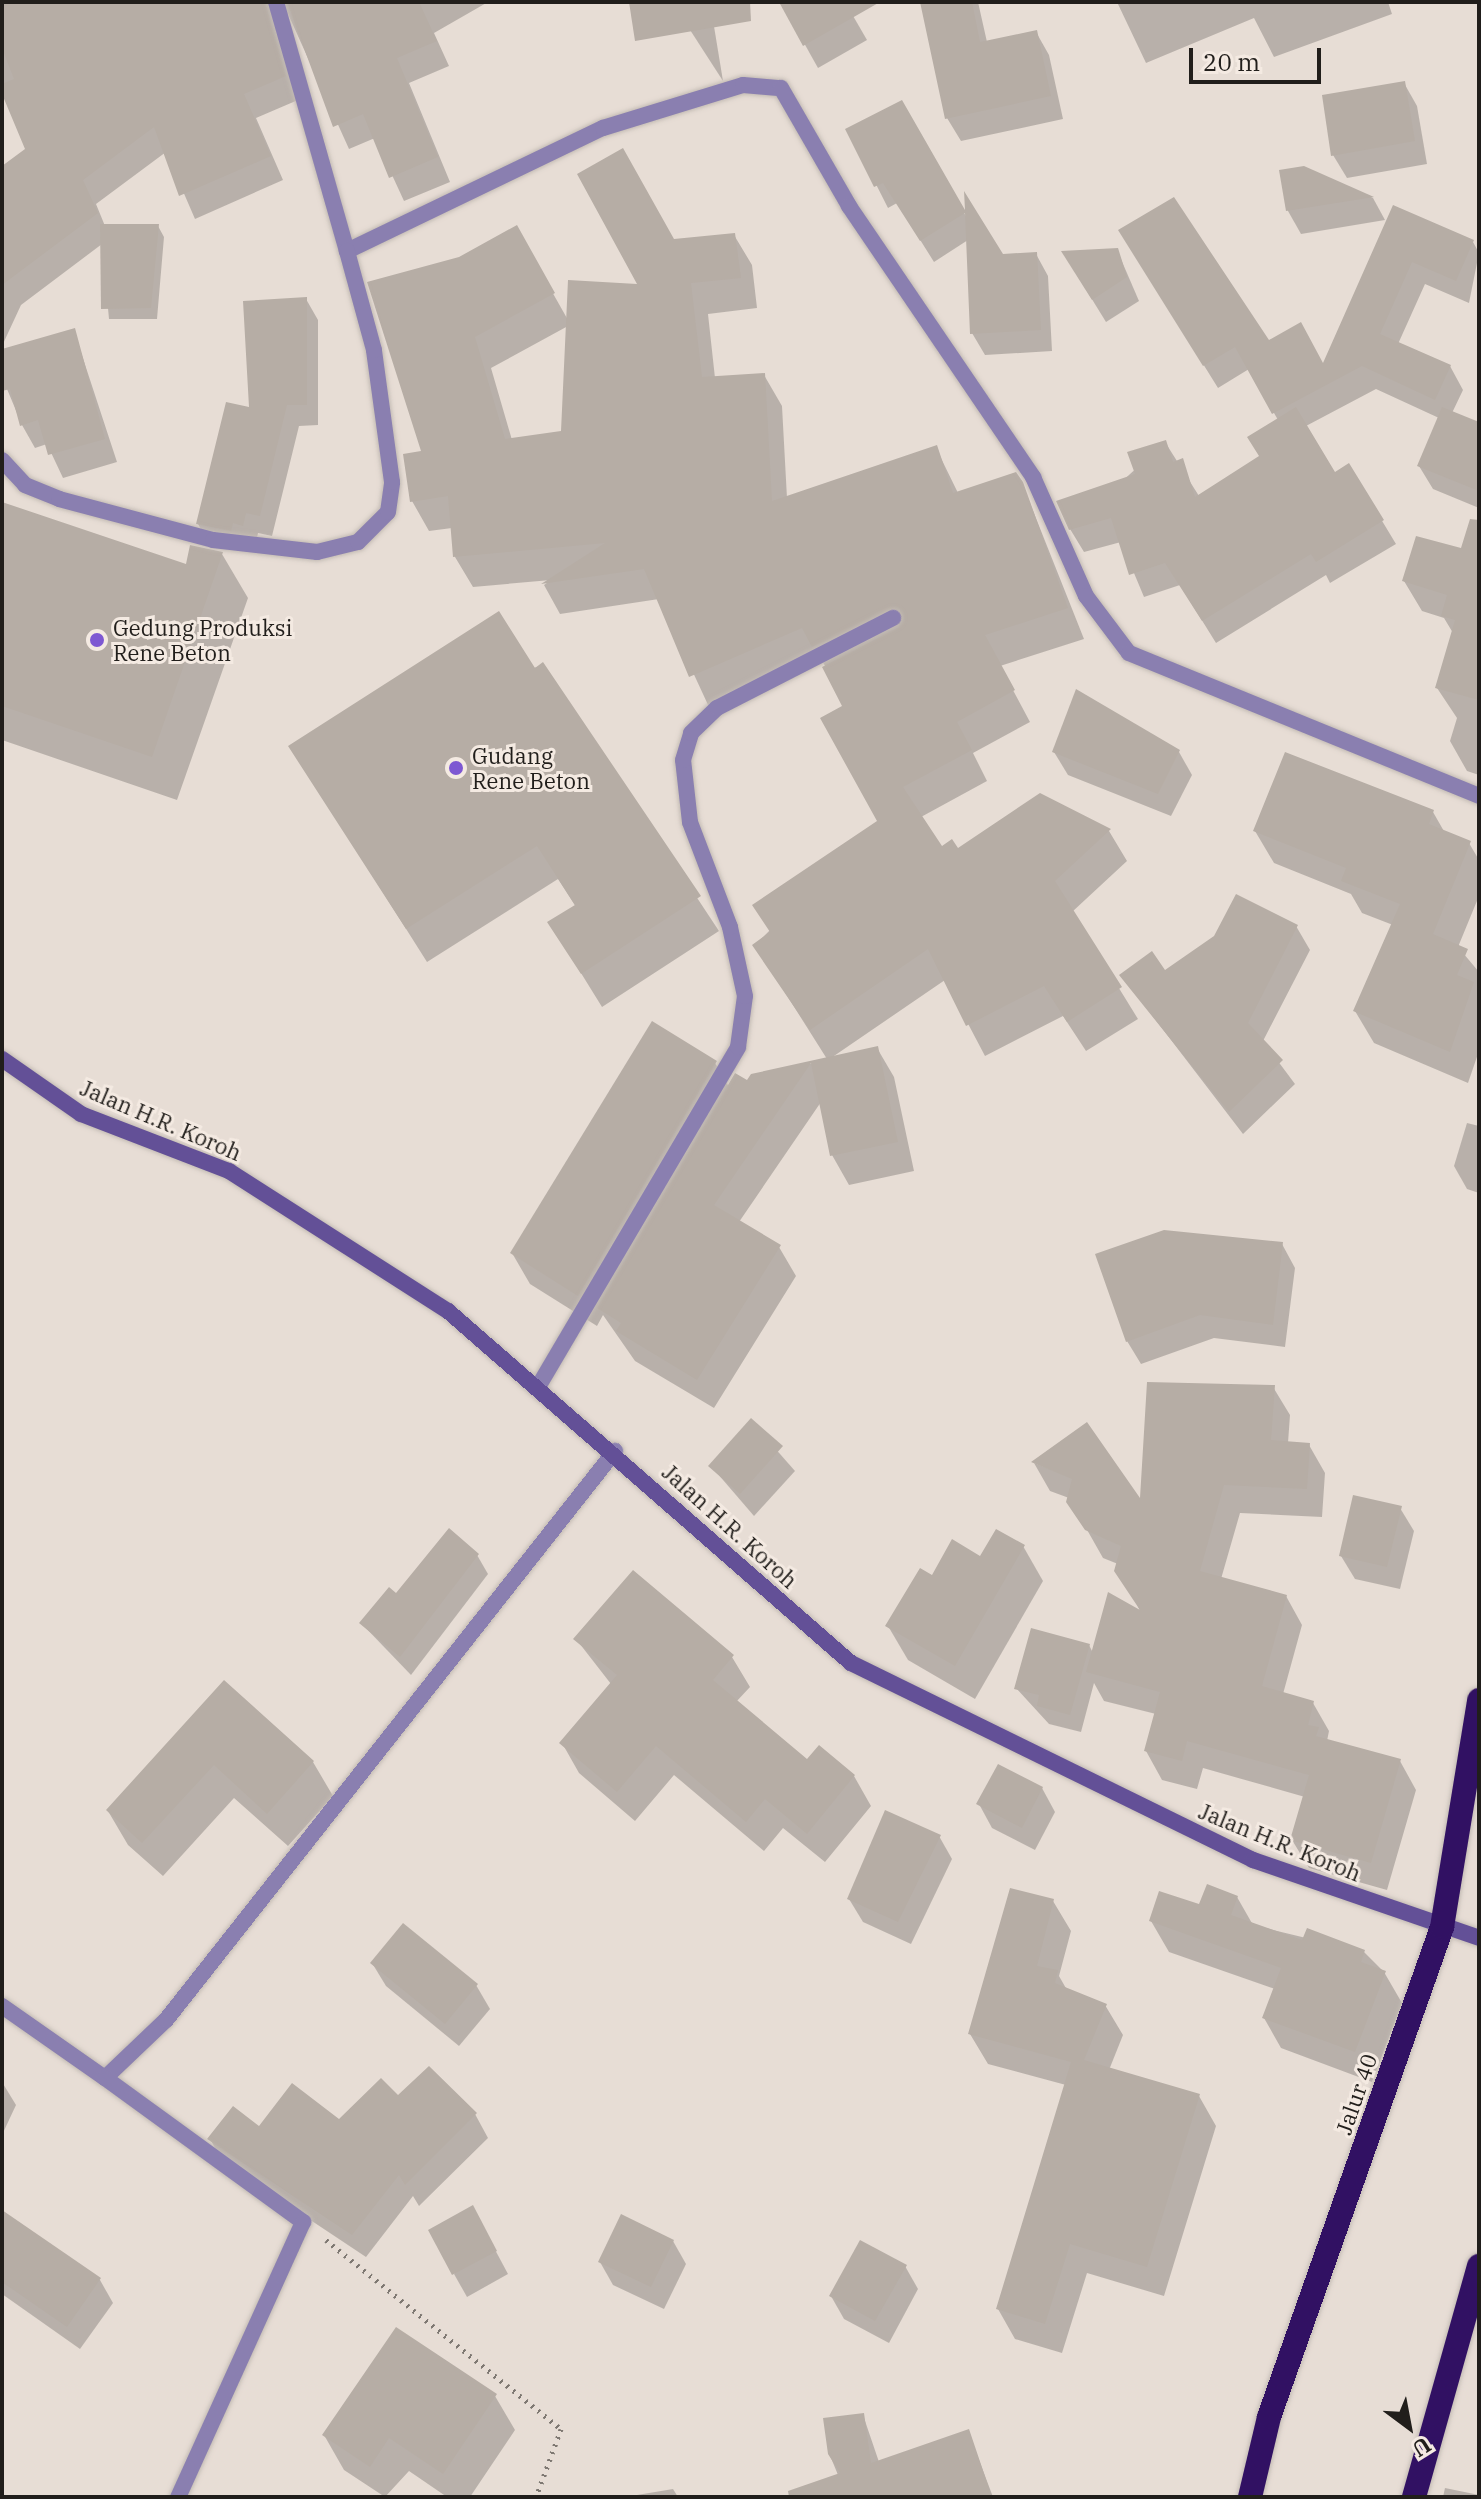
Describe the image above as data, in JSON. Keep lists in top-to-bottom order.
{
  "streets": {
    "highway": ["Jalur 40"],
    "main road": ["Jalan H.R. Koroh"]
  },
  "crossings": [
    ["Jalan H.R. Koroh", "Jalur 40"]
  ],
  "places": ["Gedung Produksi Rene Beton", "Gudang Rene Beton"],
  "scale_bar": "20 m",
  "north": "bottom right"
}
